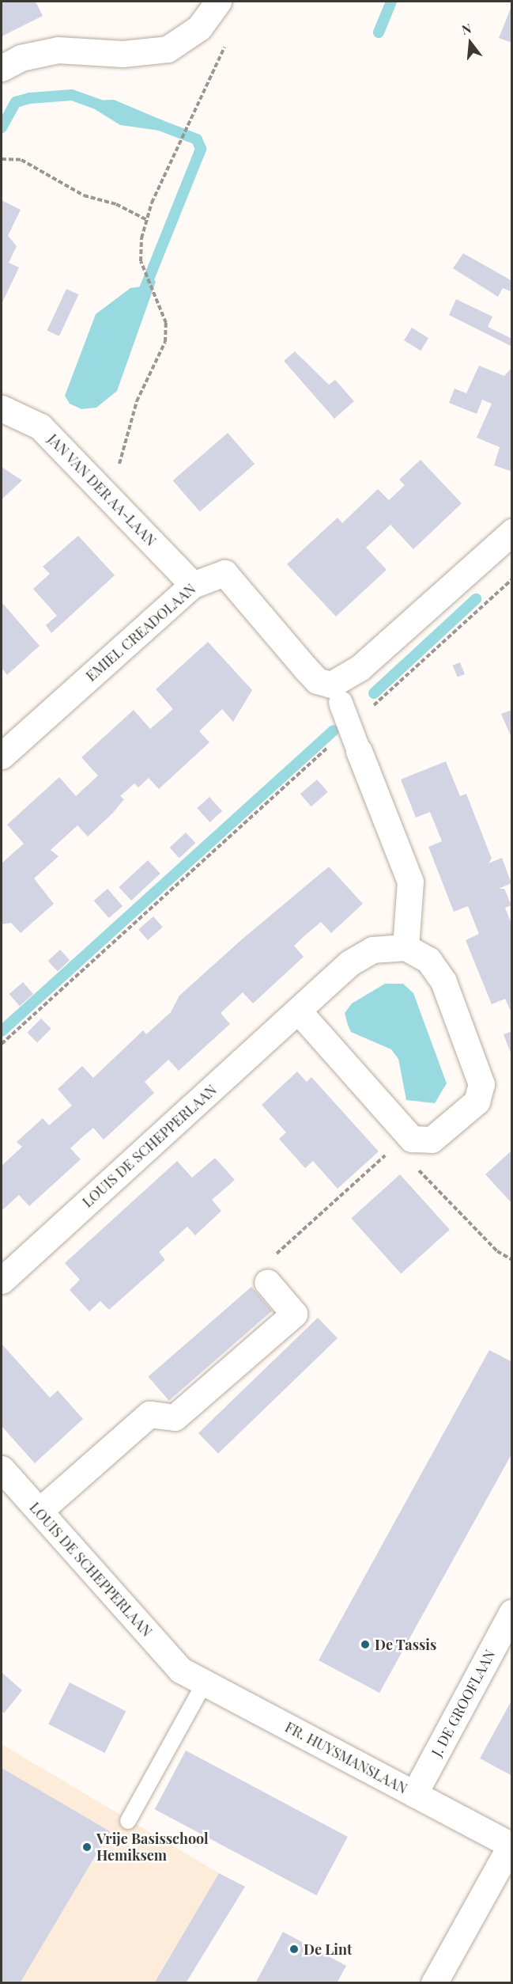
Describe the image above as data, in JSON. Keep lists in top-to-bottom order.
{
  "streets": {
    "street": [
      "JAN VAN DER AA-LAAN",
      "EMIEL CREADOLAAN",
      "LOUIS DE SCHEPPERLAAN",
      "J. DE GROOFLAAN",
      "FR. HUYSMANSLAAN"
    ]
  },
  "crossings": [
    ["JAN VAN DER AA-LAAN", "EMIEL CREADOLAAN"],
    ["LOUIS DE SCHEPPERLAAN", "FR. HUYSMANSLAAN"],
    ["J. DE GROOFLAAN", "FR. HUYSMANSLAAN"]
  ],
  "places": ["De Tassis", "Vrije Basisschool Hemiksem", "De Lint"],
  "north": "top"
}
